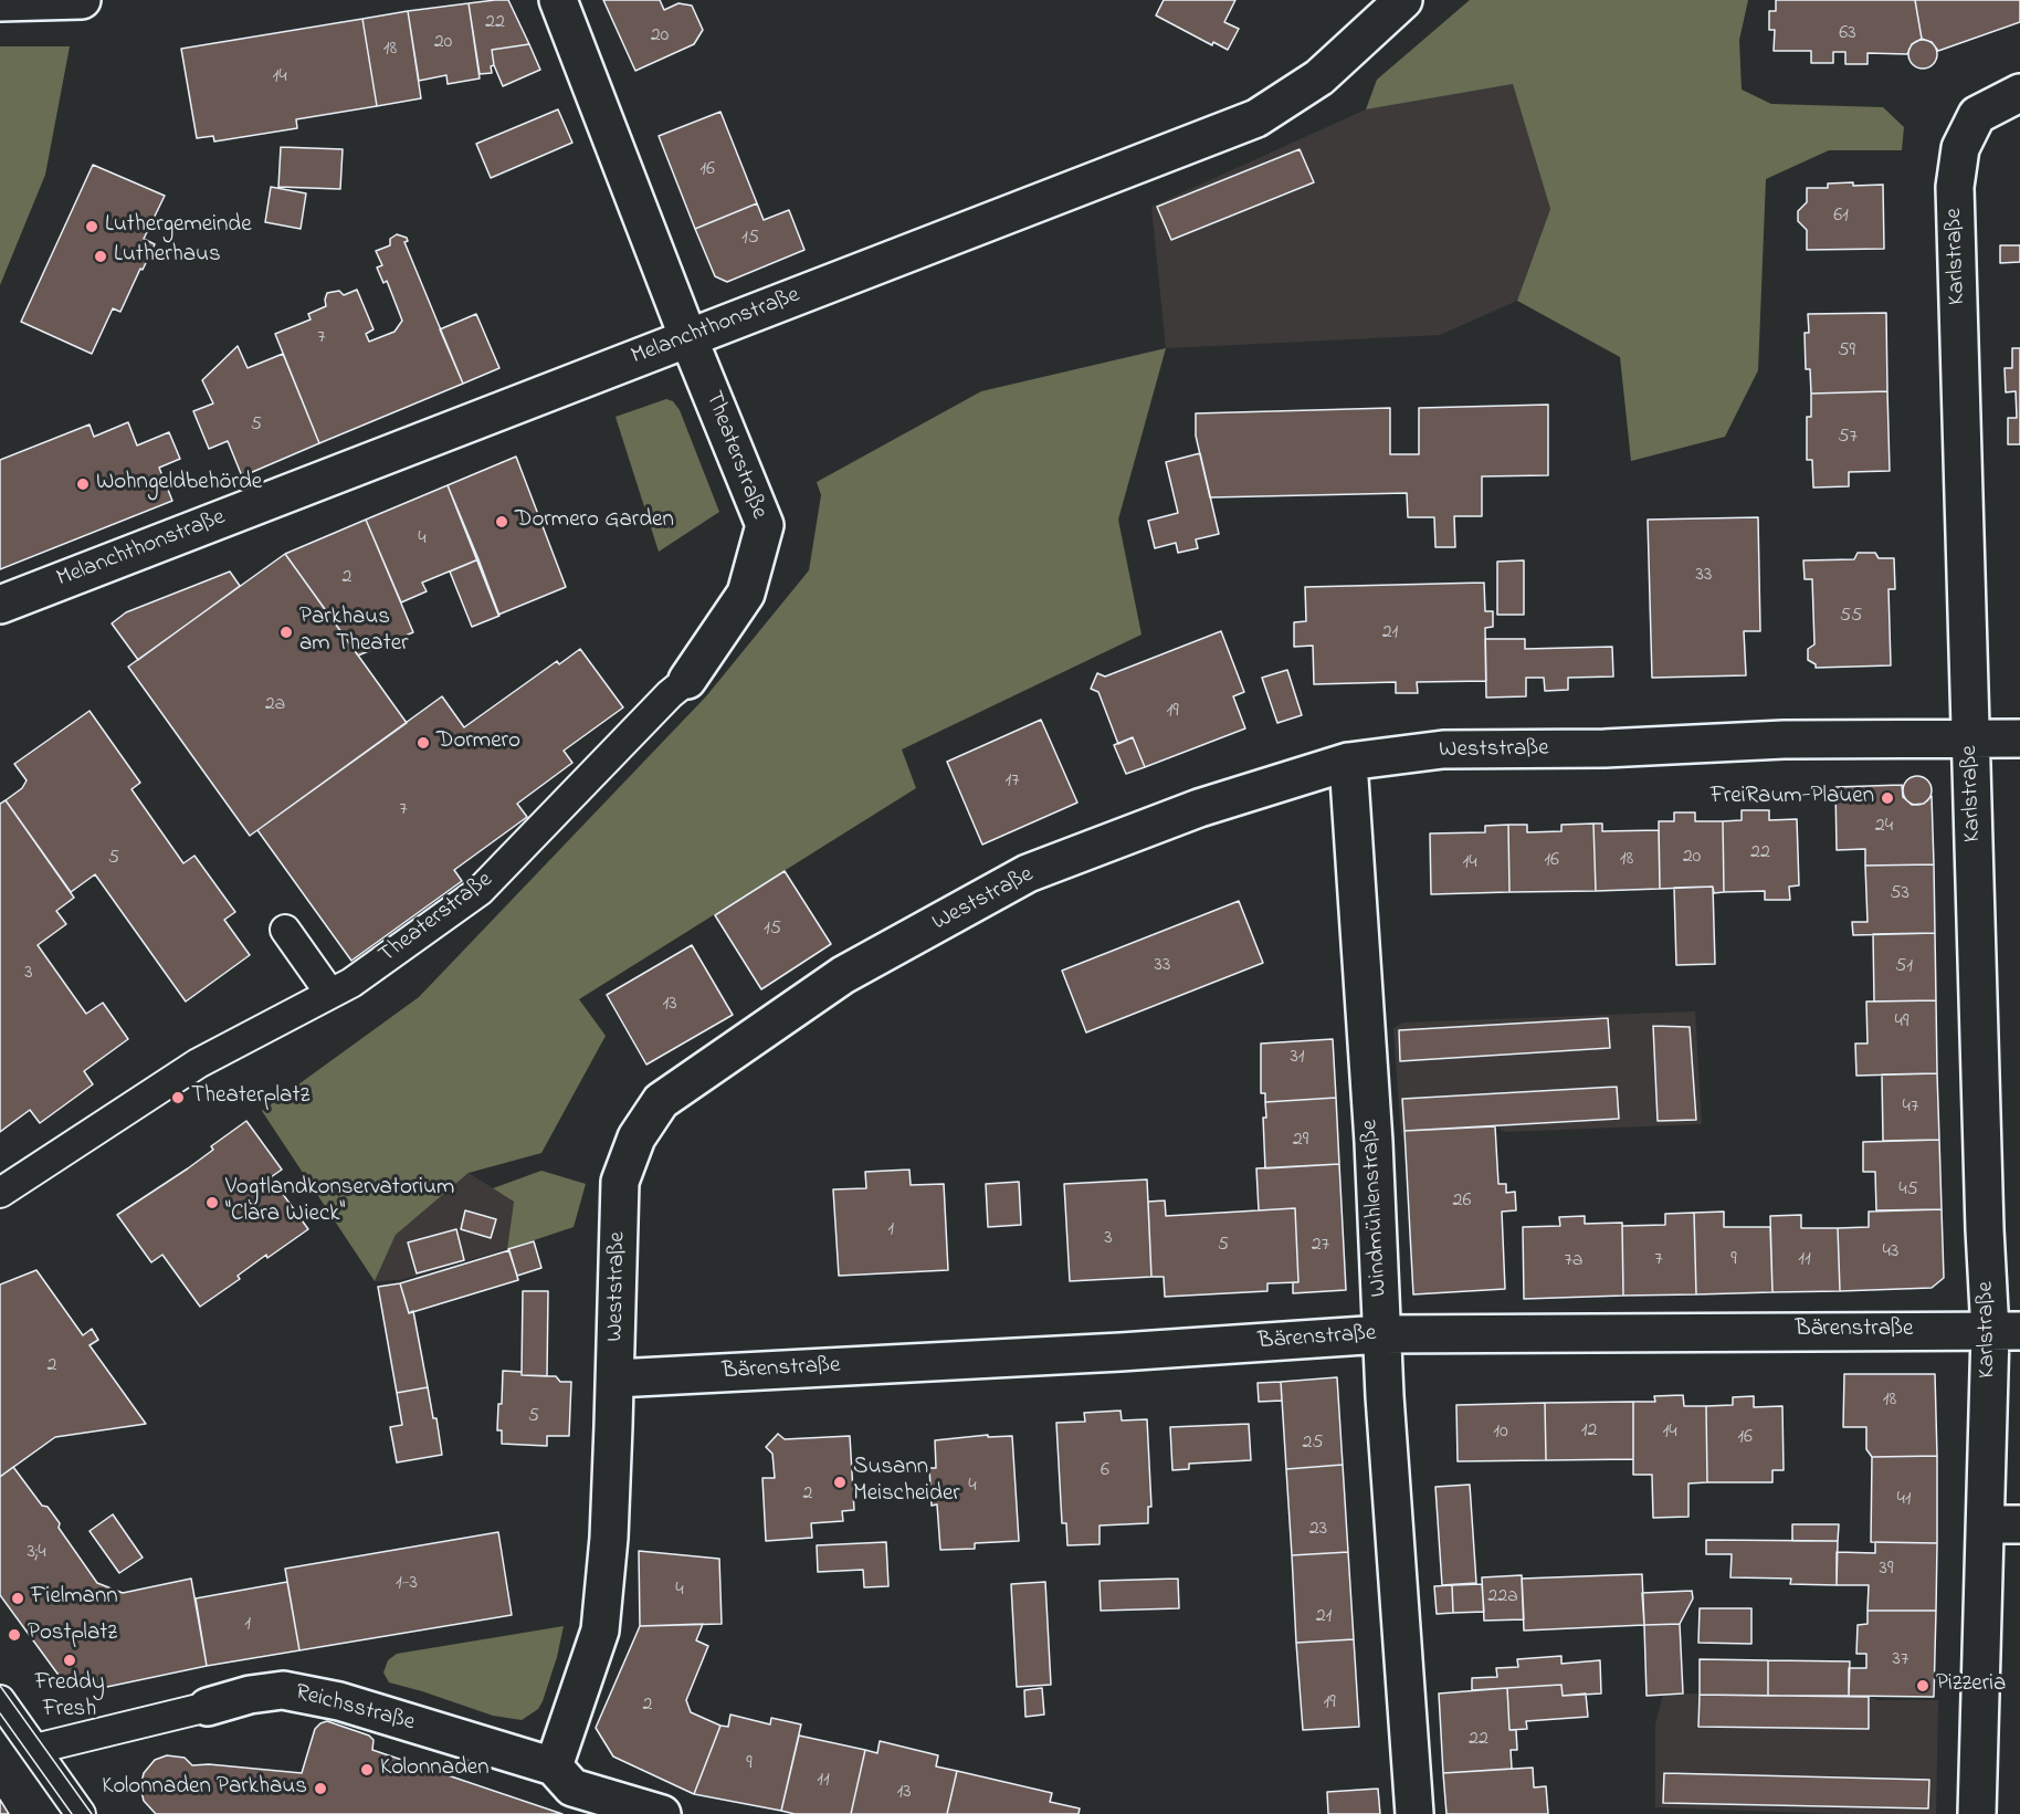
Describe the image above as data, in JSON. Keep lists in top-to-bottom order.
{
  "streets": {
    "street": [
      "Karlstraße",
      "Melanchthonstraße",
      "Theaterstraße",
      "Weststraße",
      "Windmühlenstraße",
      "Bärenstraße",
      "Reichsstraße"
    ]
  },
  "crossings": [
    ["Karlstraße", "Weststraße"],
    ["Karlstraße", "Bärenstraße"],
    ["Melanchthonstraße", "Theaterstraße"],
    ["Weststraße", "Windmühlenstraße"],
    ["Weststraße", "Bärenstraße"],
    ["Weststraße", "Reichsstraße"],
    ["Windmühlenstraße", "Bärenstraße"]
  ],
  "places": [
    "Luthergemeinde",
    "Lutherhaus",
    "Wohngeldbehörde",
    "Dormero Garden",
    "Parkhaus am Theater",
    "Dormero",
    "FreiRaum-Plauen",
    "Theaterplatz",
    "Vogtlandkonservatorium \"Clara Wieck\"",
    "Susann Meischeider",
    "Fielmann",
    "Postplatz",
    "Freddy Fresh",
    "Pizzeria",
    "Kolonnaden",
    "Kolonnaden Parkhaus"
  ],
  "house_numbers": [
    "22",
    "63",
    "20",
    "20",
    "18",
    "14",
    "16",
    "61",
    "15",
    "7",
    "59",
    "5",
    "57",
    "4",
    "33",
    "2",
    "55",
    "21",
    "2a",
    "19",
    "17",
    "7",
    "24",
    "22",
    "20",
    "5",
    "18",
    "16",
    "14",
    "53",
    "15",
    "33",
    "51",
    "3",
    "13",
    "49",
    "31",
    "47",
    "29",
    "45",
    "26",
    "1",
    "3",
    "5",
    "27",
    "43",
    "7",
    "9",
    "11",
    "7a",
    "2",
    "18",
    "5",
    "12",
    "10",
    "14",
    "16",
    "25",
    "6",
    "4",
    "2",
    "41",
    "23",
    "3;4",
    "39",
    "1-3",
    "4",
    "22a",
    "21",
    "1",
    "37",
    "19",
    "2",
    "22",
    "9",
    "11",
    "13"
  ]
}
